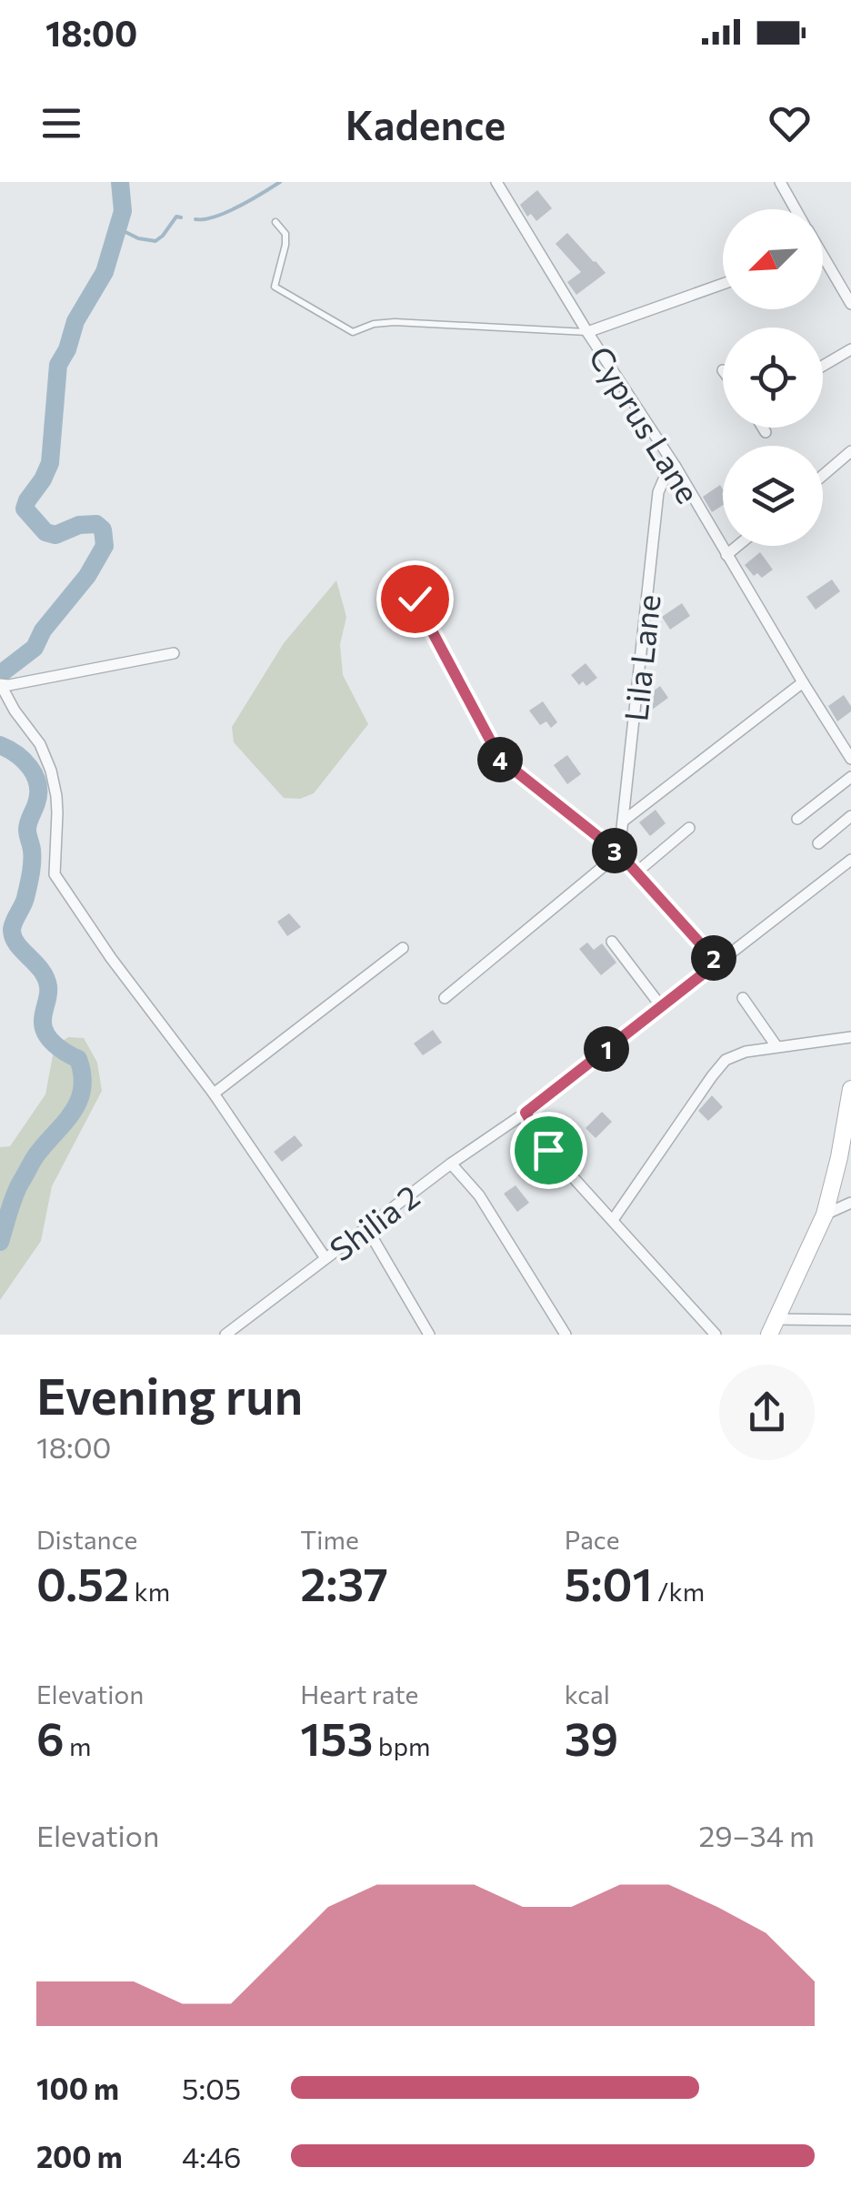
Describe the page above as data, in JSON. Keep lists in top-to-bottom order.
{
  "streets": {
    "street": ["Cyprus Lane", "Lila Lane", "Shilia 2"]
  },
  "crossings": [
    ["Cyprus Lane", "Lila Lane"]
  ],
  "north": "bottom left",
  "page": {
    "status": "18:00",
    "header": "Kadence",
    "pins": [
      "4",
      "3",
      "2",
      "1"
    ],
    "heading": ["Evening run", "18:00"],
    "stats": [
      ["Distance", "0.52 km"],
      ["Time", "2:37"],
      ["Pace", "5:01 /km"],
      ["Elevation", "6 m"],
      ["Heart rate", "153 bpm"],
      ["kcal", "39"]
    ],
    "chart": ["Elevation", "29–34 m"],
    "list": [
      {
        "name": "100 m",
        "note": "5:05"
      },
      {
        "name": "200 m",
        "note": "4:46"
      }
    ]
  }
}
